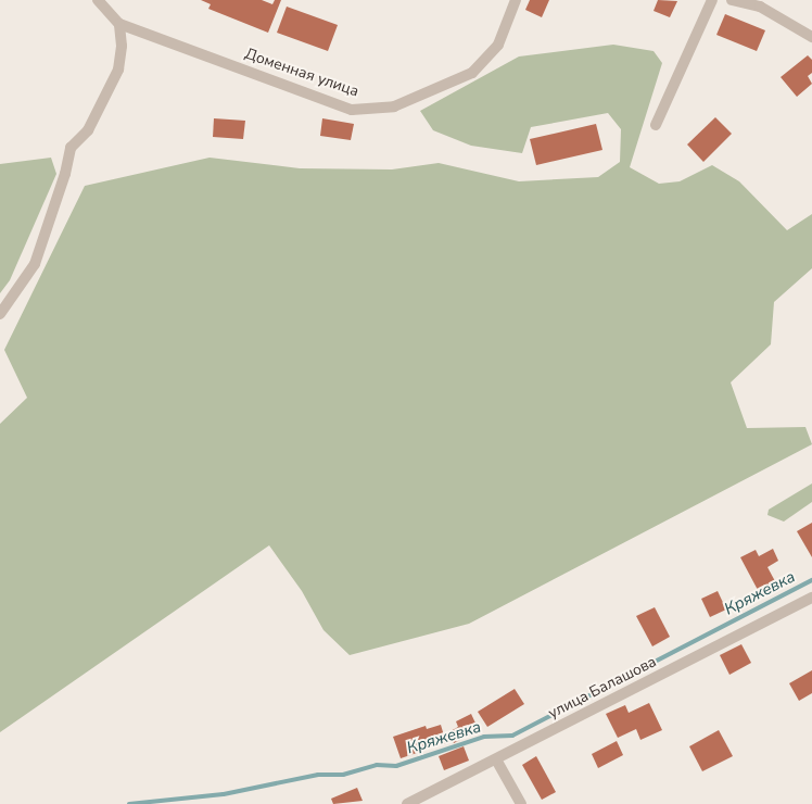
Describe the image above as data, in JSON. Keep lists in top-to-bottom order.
{
  "streets": {
    "street": ["Доменная улица", "улица Балашова"]
  },
  "water": ["Кряжевка"]
}
